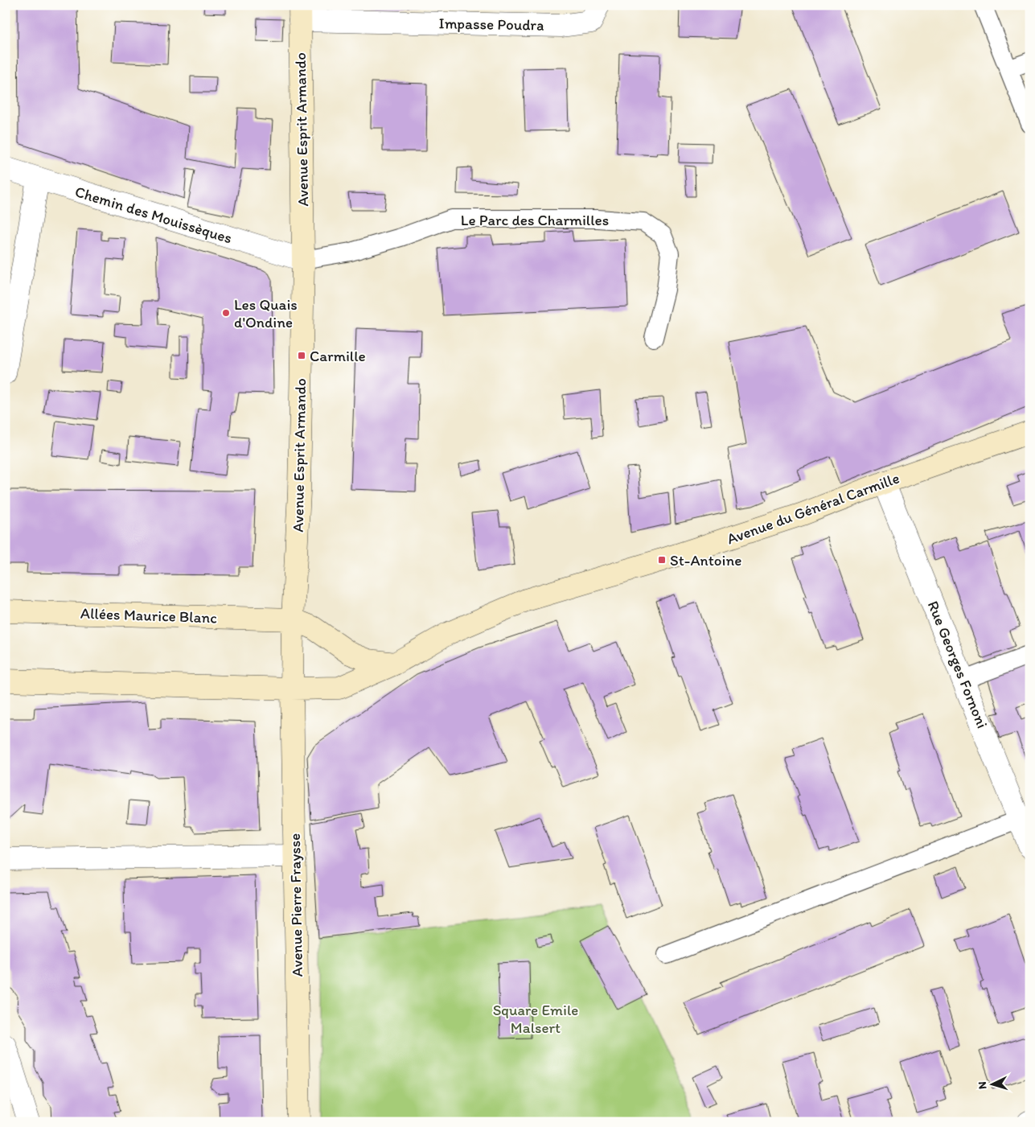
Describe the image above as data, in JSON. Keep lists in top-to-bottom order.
{
  "streets": {
    "street": [
      "Impasse Poudra",
      "Avenue Esprit Armando",
      "Chemin des Mouissèques",
      "Avenue du Général Carmille",
      "Allées Maurice Blanc",
      "Rue Georges Fornoni",
      "Avenue Pierre Fraysse"
    ],
    "lane": ["Le Parc des Charmilles"]
  },
  "crossings": [
    ["Impasse Poudra", "Avenue Esprit Armando"],
    ["Avenue Esprit Armando", "Chemin des Mouissèques"],
    ["Avenue Esprit Armando", "Le Parc des Charmilles"],
    ["Avenue Esprit Armando", "Avenue du Général Carmille"],
    ["Avenue Esprit Armando", "Allées Maurice Blanc"],
    ["Avenue Esprit Armando", "Avenue Pierre Fraysse"],
    ["Chemin des Mouissèques", "Le Parc des Charmilles"],
    ["Avenue du Général Carmille", "Rue Georges Fornoni"],
    ["Avenue du Général Carmille", "Avenue Pierre Fraysse"]
  ],
  "parks": ["Square Emile Malsert"],
  "places": {
    "other": ["Les Quais d'Ondine"],
    "transit": ["Carmille", "St-Antoine"]
  },
  "north": "left"
}
